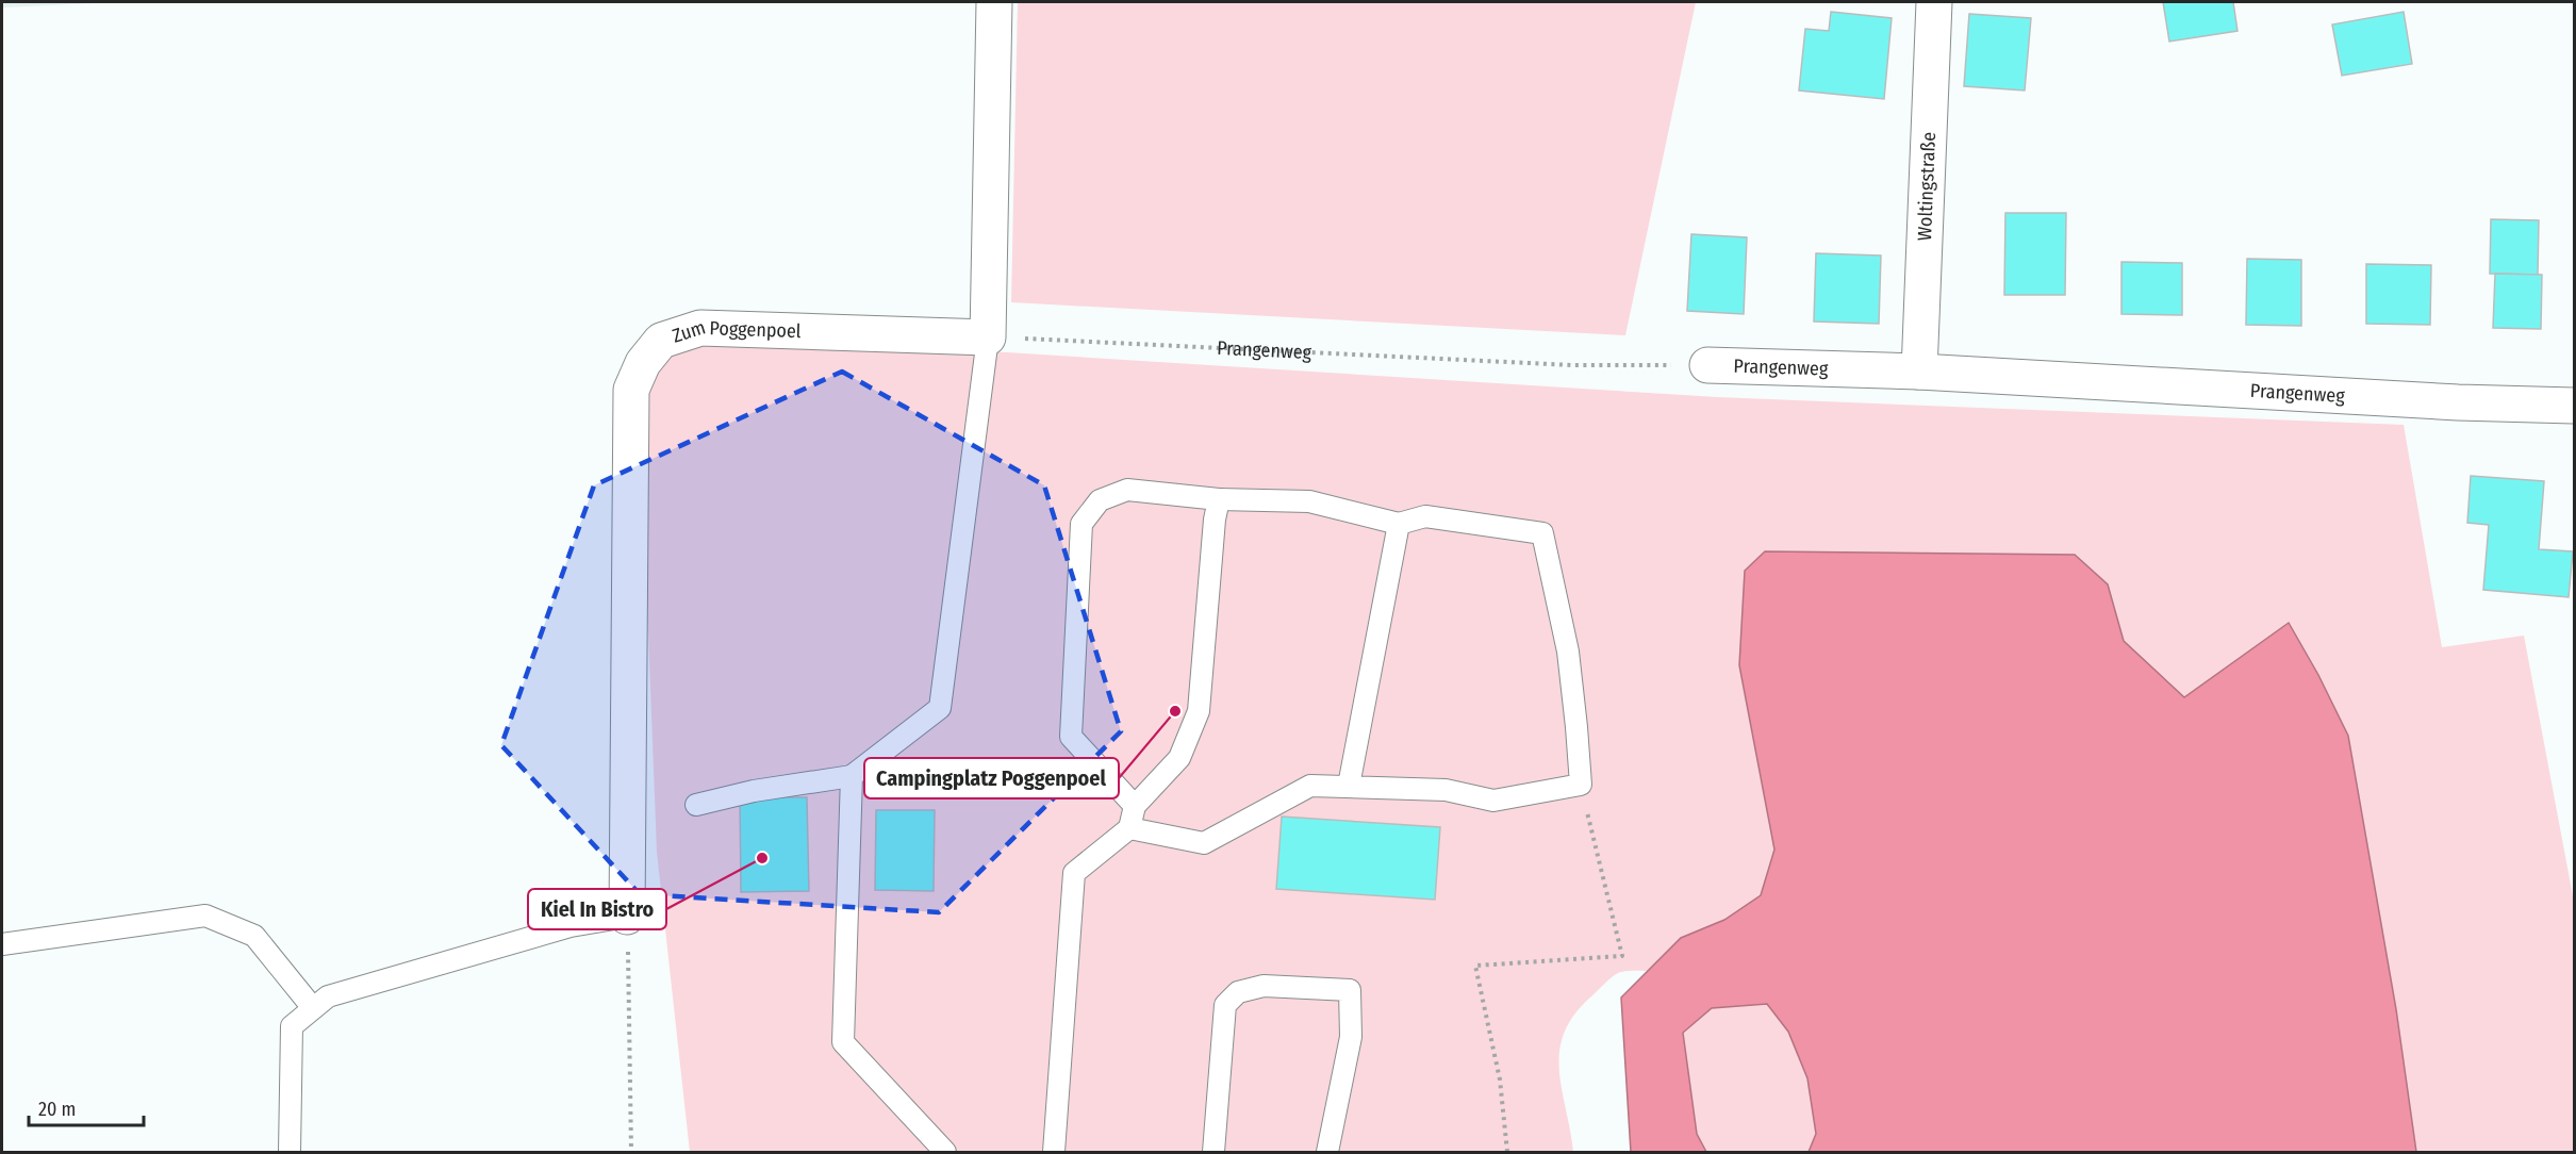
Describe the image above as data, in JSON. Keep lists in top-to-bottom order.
{
  "streets": {
    "street": ["Woltingstraße", "Zum Poggenpoel", "Prangenweg"]
  },
  "crossings": [
    ["Woltingstraße", "Prangenweg"],
    ["Zum Poggenpoel", "Prangenweg"]
  ],
  "places": ["Campingplatz Poggenpoel", "Kiel In Bistro"],
  "scale_bar": "20 m"
}
